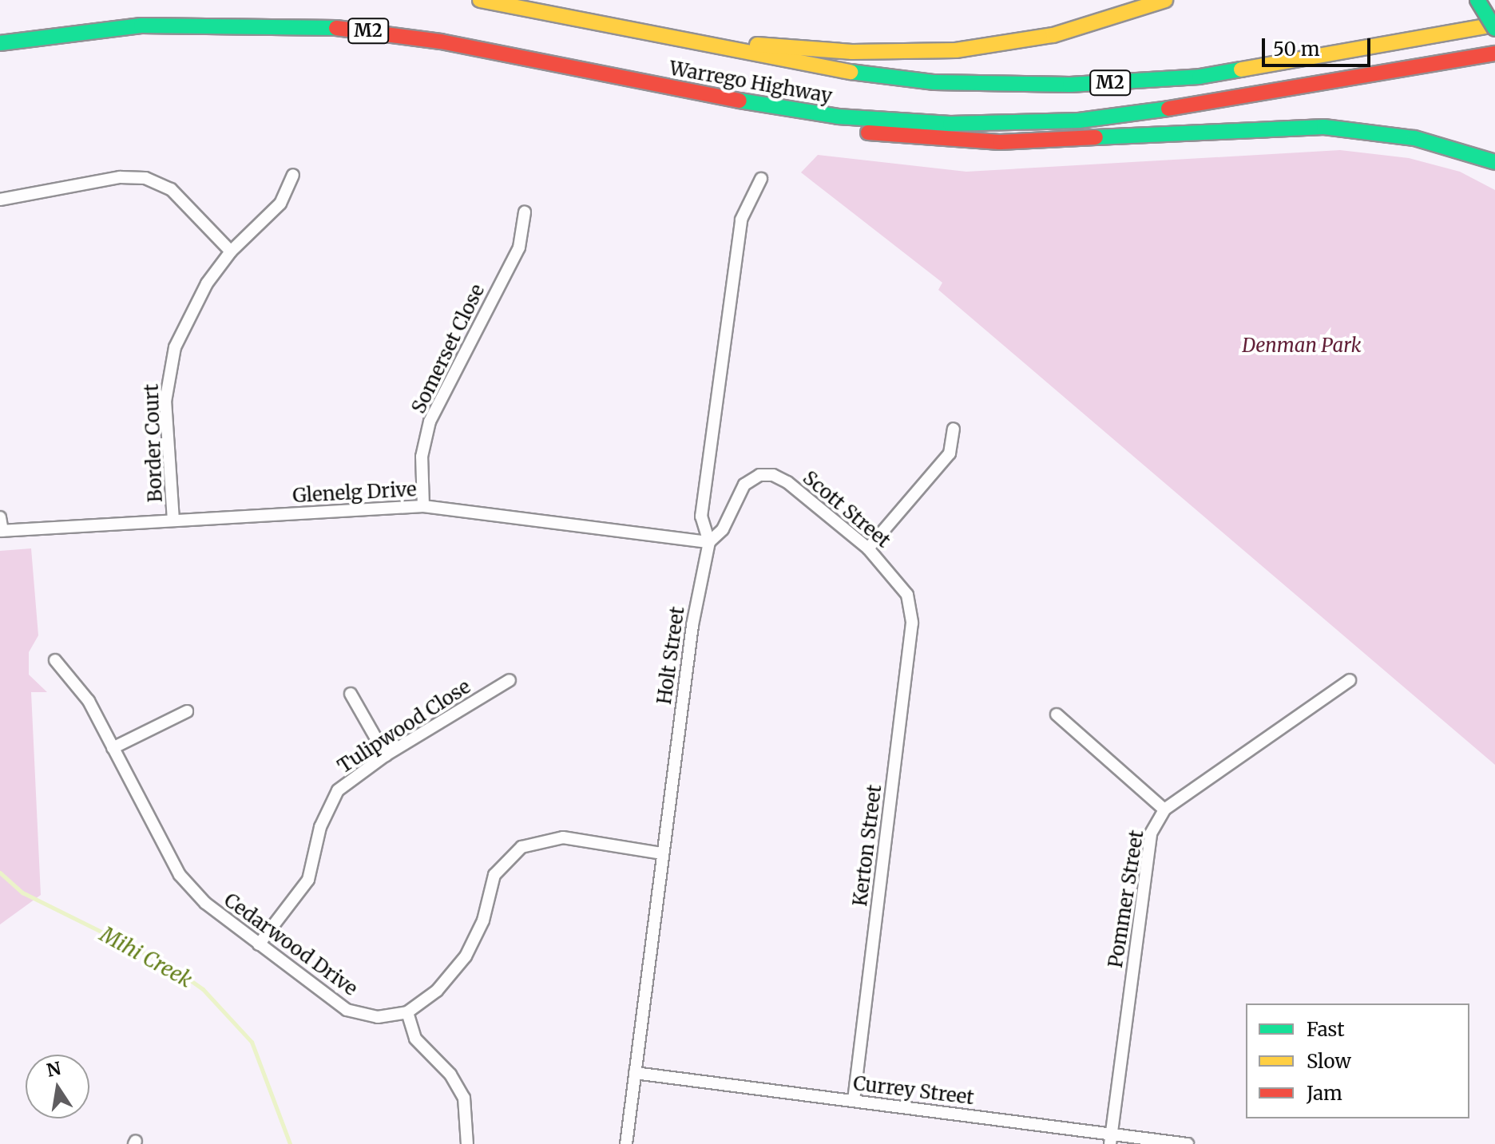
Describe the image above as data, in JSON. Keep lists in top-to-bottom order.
{
  "streets": {
    "main road": ["M2", "Warrego Highway"],
    "street": [
      "Somerset Close",
      "Border Court",
      "Glenelg Drive",
      "Scott Street",
      "Holt Street",
      "Tulipwood Close",
      "Kerton Street",
      "Pommer Street",
      "Cedarwood Drive",
      "Currey Street"
    ]
  },
  "crossings": [
    ["Somerset Close", "Glenelg Drive"],
    ["Border Court", "Glenelg Drive"],
    ["Glenelg Drive", "Scott Street"],
    ["Glenelg Drive", "Holt Street"],
    ["Scott Street", "Holt Street"],
    ["Scott Street", "Kerton Street"],
    ["Holt Street", "Cedarwood Drive"],
    ["Holt Street", "Currey Street"],
    ["Tulipwood Close", "Cedarwood Drive"],
    ["Kerton Street", "Currey Street"],
    ["Pommer Street", "Currey Street"]
  ],
  "water": ["Mihi Creek"],
  "parks": ["Denman Park"],
  "legend": ["Fast", "Slow", "Jam"],
  "scale_bar": "50 m",
  "north": "top"
}
